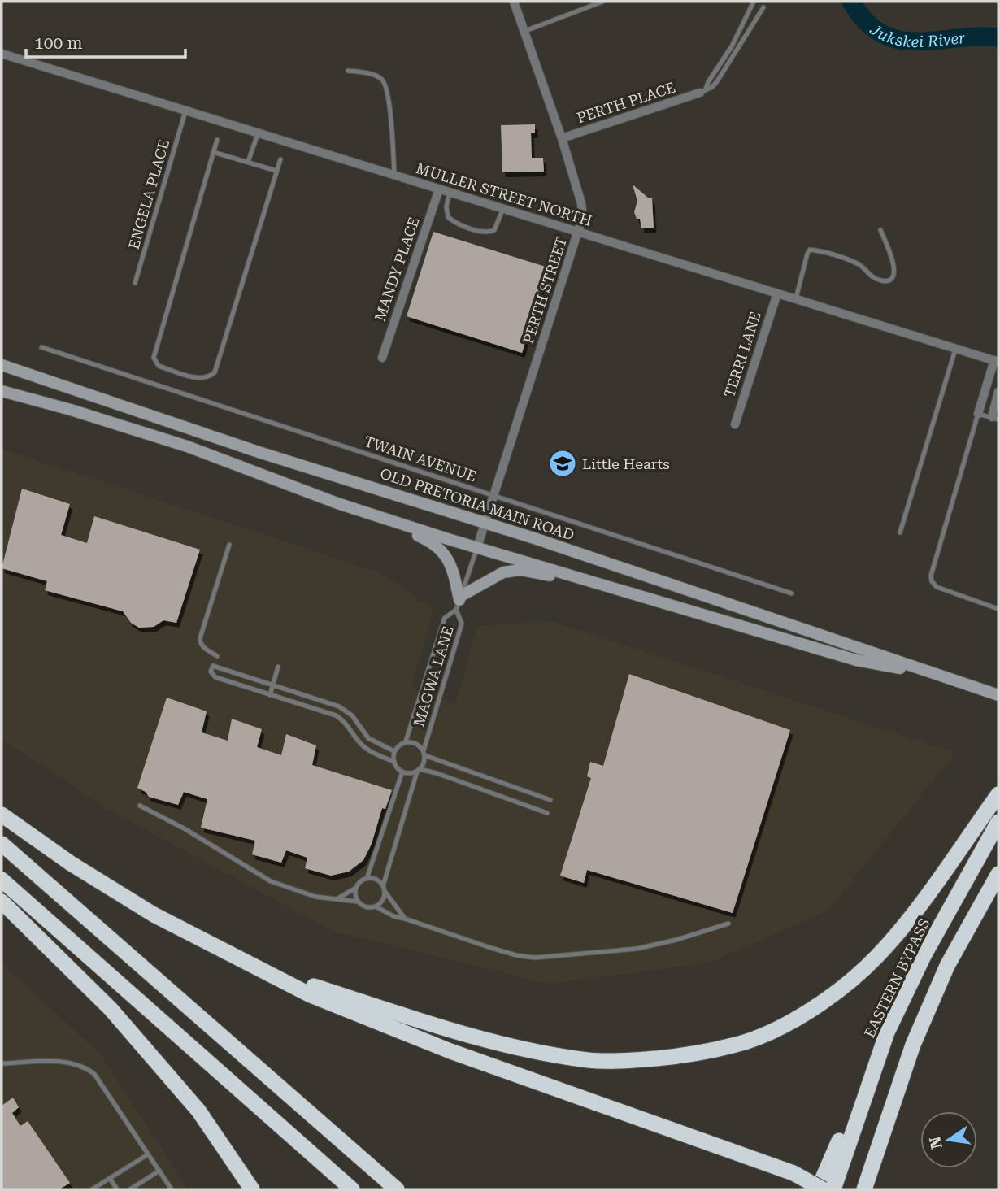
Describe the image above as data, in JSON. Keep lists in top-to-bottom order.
{
  "streets": {
    "highway": ["EASTERN BYPASS"],
    "main road": ["OLD PRETORIA MAIN ROAD"],
    "street": [
      "PERTH PLACE",
      "MULLER STREET NORTH",
      "MANDY PLACE",
      "PERTH STREET",
      "TERRI LANE"
    ],
    "lane": ["ENGELA PLACE", "TWAIN AVENUE", "MAGWA LANE"]
  },
  "crossings": [
    ["PERTH PLACE", "PERTH STREET"],
    ["ENGELA PLACE", "MULLER STREET NORTH"],
    ["MULLER STREET NORTH", "MANDY PLACE"],
    ["MULLER STREET NORTH", "PERTH STREET"],
    ["MULLER STREET NORTH", "TERRI LANE"],
    ["PERTH STREET", "TWAIN AVENUE"],
    ["PERTH STREET", "OLD PRETORIA MAIN ROAD"],
    ["PERTH STREET", "MAGWA LANE"],
    ["OLD PRETORIA MAIN ROAD", "MAGWA LANE"]
  ],
  "water": ["Jukskei River"],
  "places": {
    "school or university": ["Little Hearts"]
  },
  "scale_bar": "100 m",
  "north": "left"
}
